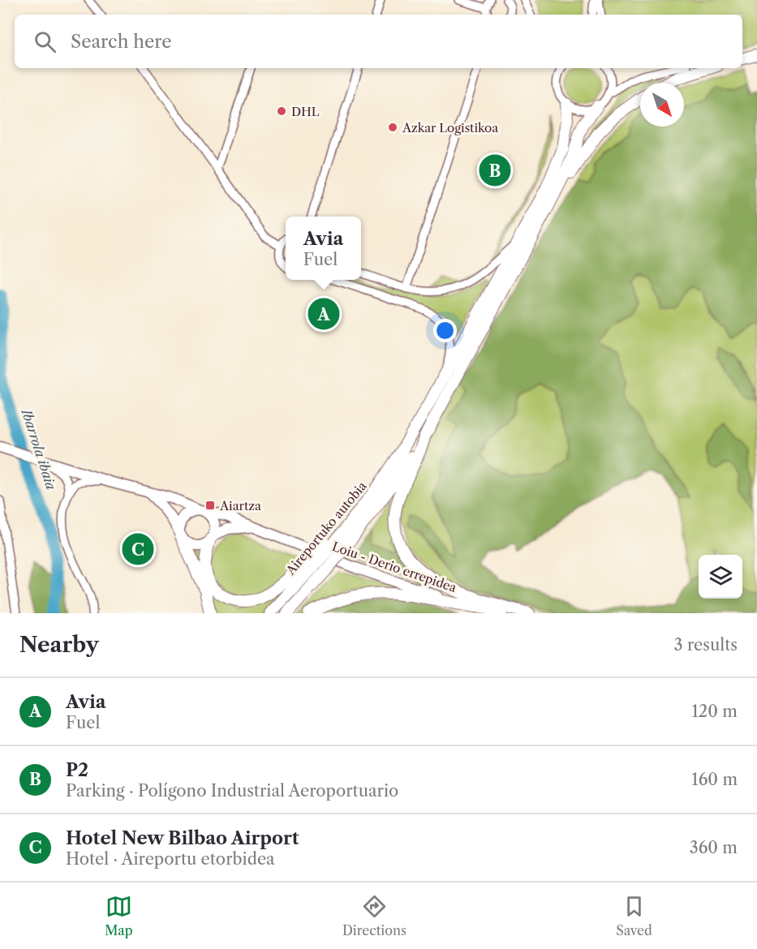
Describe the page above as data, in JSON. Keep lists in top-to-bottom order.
{
  "streets": {
    "highway": ["Aireportuko autobia"],
    "main road": ["Loiu - Derio errepidea"]
  },
  "water": ["Ibarrola ibaia"],
  "places": {
    "other": ["DHL", "Azkar Logistikoa"],
    "transit": ["Aiartza"]
  },
  "north": "bottom right",
  "page": {
    "search": "Search here",
    "pins": ["B", "A", "C"],
    "popup": ["Avia", "Fuel"],
    "heading": ["Nearby", "3 results"],
    "list": [
      {
        "mark": "A",
        "name": "Avia",
        "note": "Fuel",
        "value": "120 m"
      },
      {
        "mark": "B",
        "name": "P2",
        "note": "Parking · Polígono Industrial Aeroportuario",
        "value": "160 m"
      },
      {
        "mark": "C",
        "name": "Hotel New Bilbao Airport",
        "note": "Hotel · Aireportu etorbidea",
        "value": "360 m"
      }
    ],
    "nav": ["Map", "Directions", "Saved"]
  }
}
